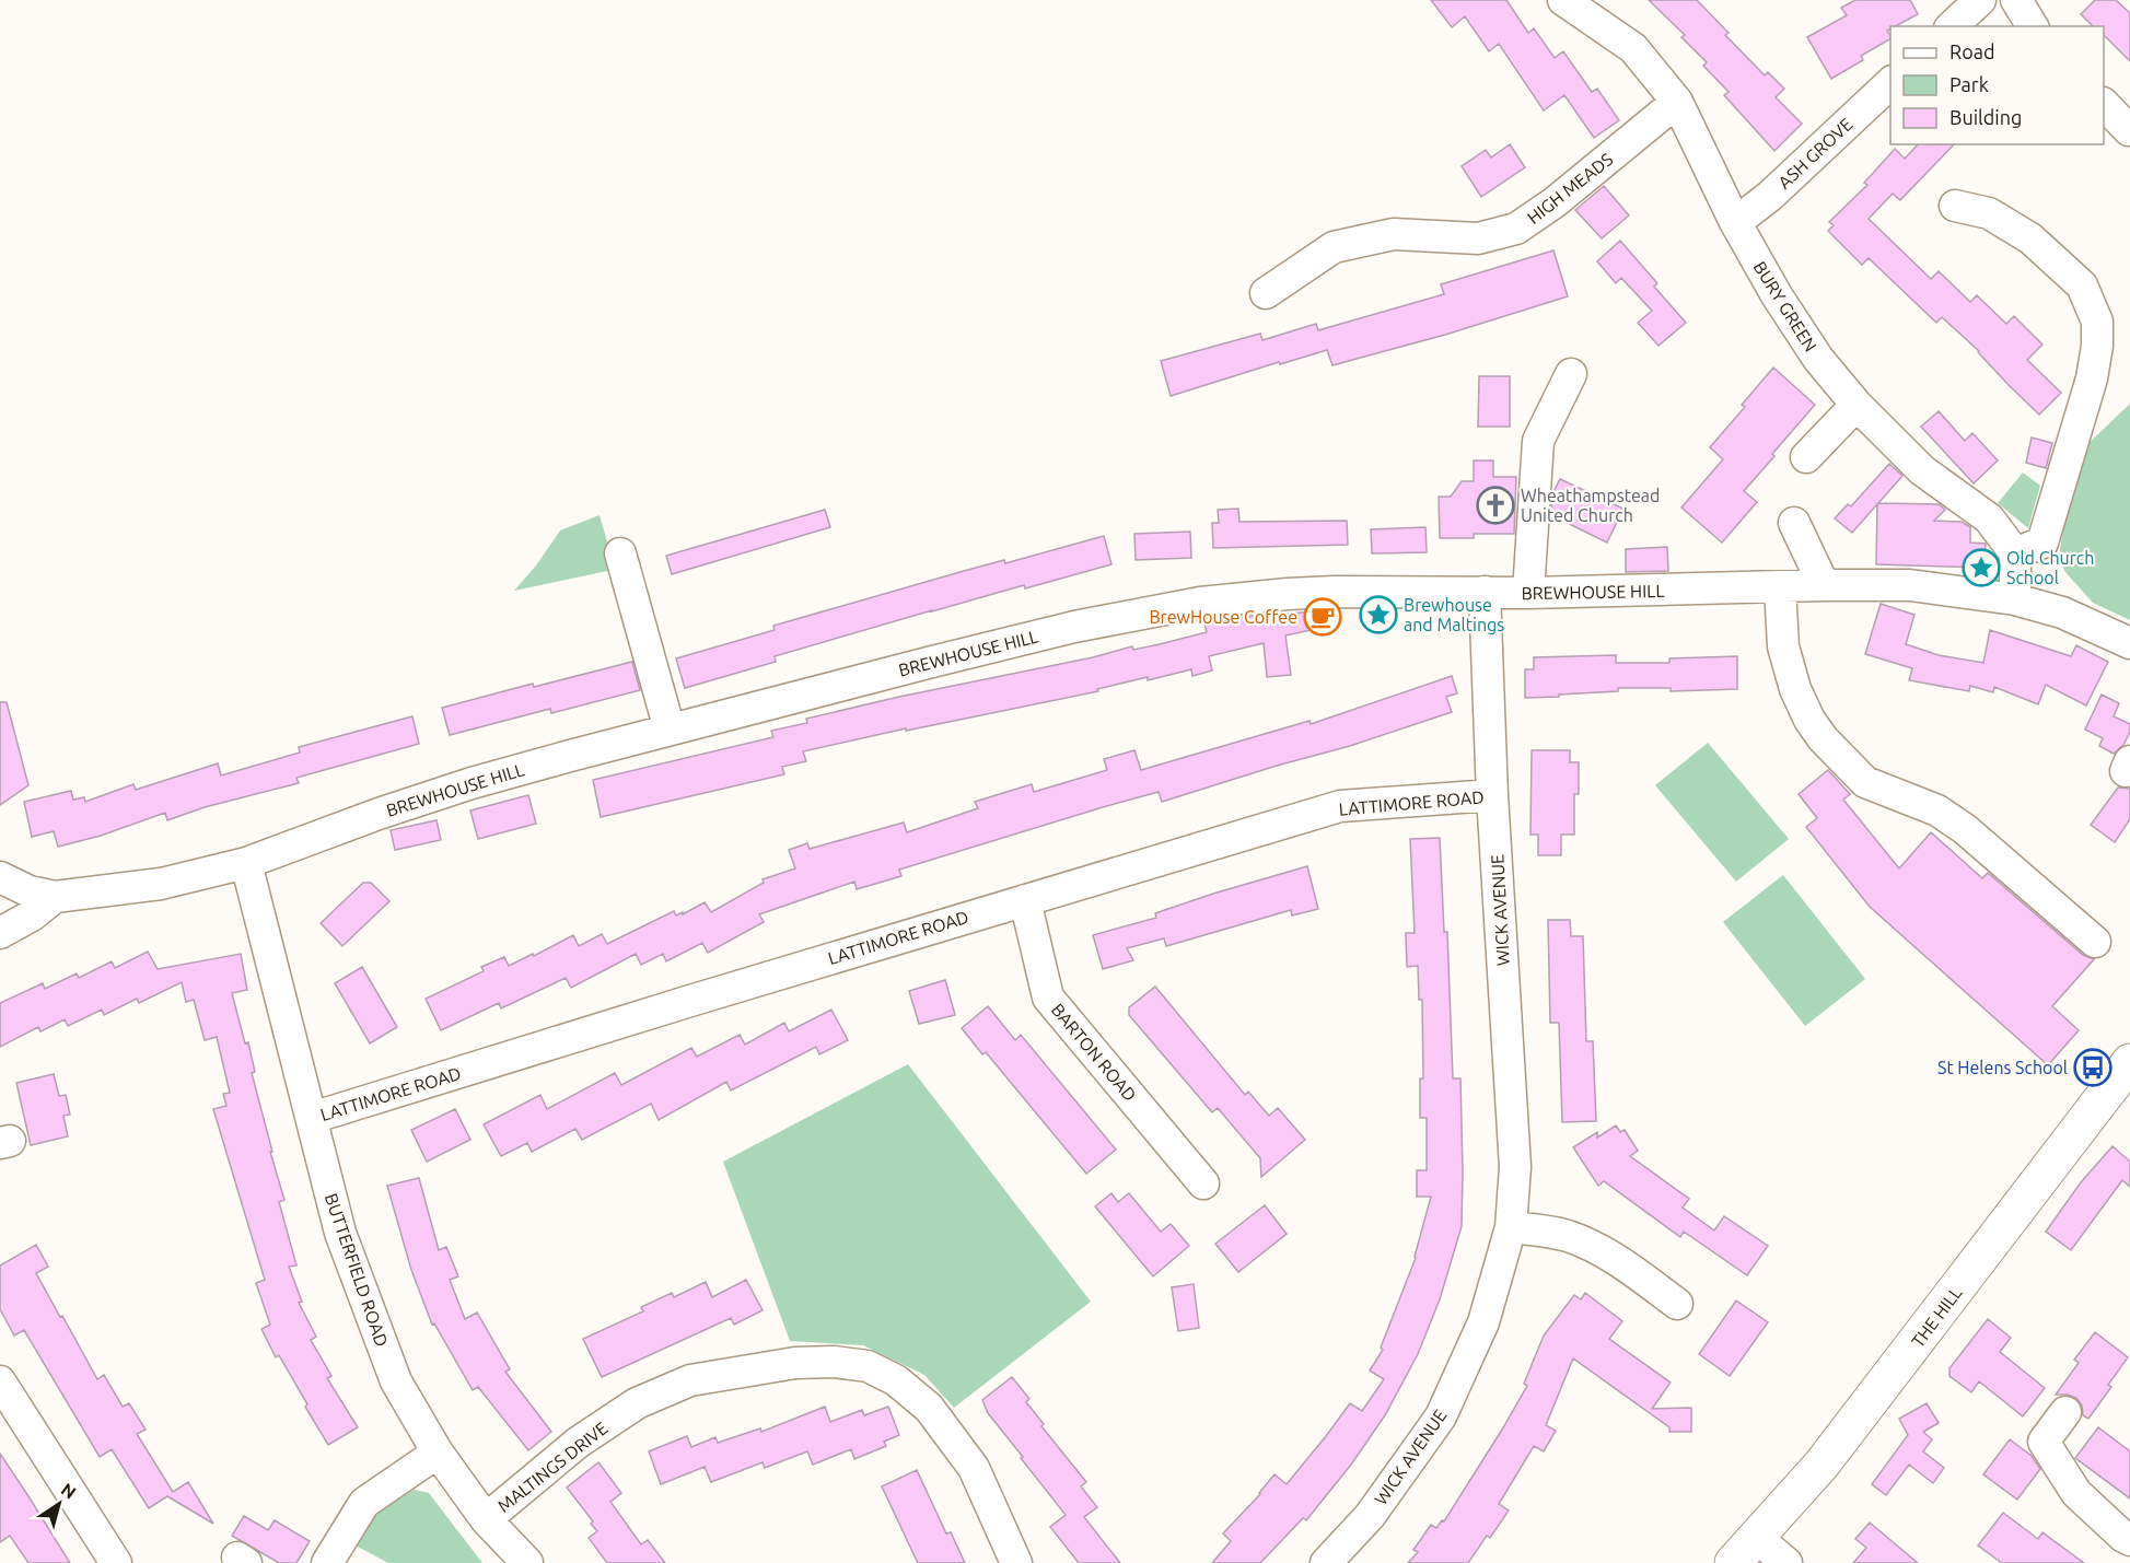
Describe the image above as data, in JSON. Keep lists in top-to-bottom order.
{
  "streets": {
    "main road": ["THE HILL"],
    "street": [
      "ASH GROVE",
      "HIGH MEADS",
      "BURY GREEN",
      "BREWHOUSE HILL",
      "LATTIMORE ROAD",
      "WICK AVENUE",
      "BARTON ROAD",
      "BUTTERFIELD ROAD",
      "MALTINGS DRIVE"
    ]
  },
  "crossings": [
    ["ASH GROVE", "BURY GREEN"],
    ["HIGH MEADS", "BURY GREEN"],
    ["BREWHOUSE HILL", "WICK AVENUE"],
    ["BREWHOUSE HILL", "BUTTERFIELD ROAD"],
    ["LATTIMORE ROAD", "WICK AVENUE"],
    ["LATTIMORE ROAD", "BARTON ROAD"],
    ["LATTIMORE ROAD", "BUTTERFIELD ROAD"],
    ["BUTTERFIELD ROAD", "MALTINGS DRIVE"]
  ],
  "places": {
    "church": ["Wheathampstead United Church"],
    "place": ["Old Church School", "Brewhouse and Maltings"],
    "cafe": ["BrewHouse Coffee"],
    "bus stop": ["St Helens School"]
  },
  "legend": ["Road", "Park", "Building"],
  "north": "top right"
}
